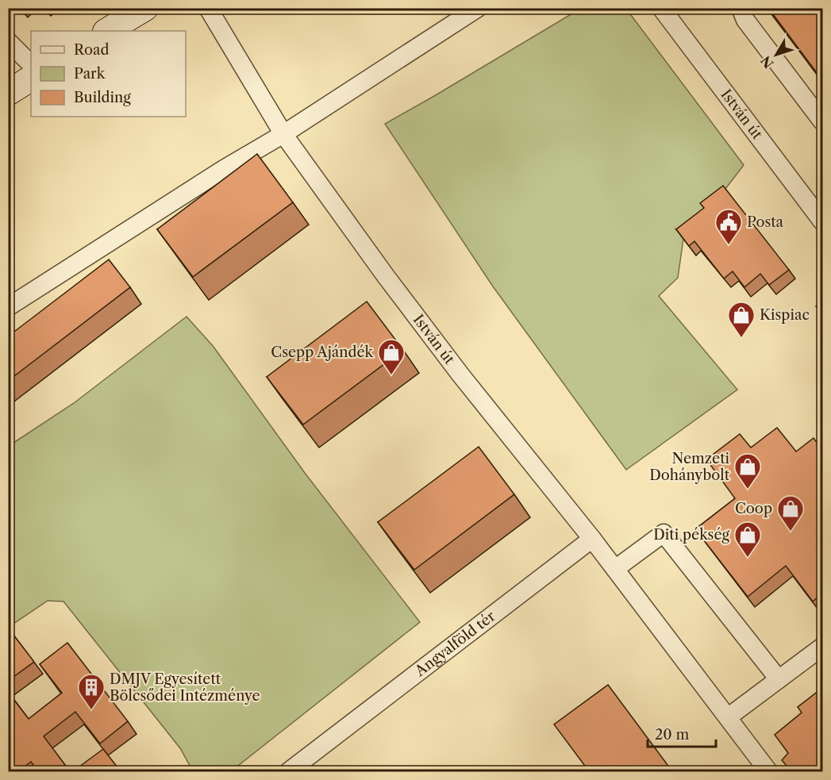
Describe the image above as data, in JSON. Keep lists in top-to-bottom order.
{
  "streets": {
    "street": ["István út", "Angyalföld tér"]
  },
  "crossings": [
    ["István út", "Angyalföld tér"]
  ],
  "places": {
    "public building": ["Posta"],
    "shop": [
      "Kispiac",
      "Csepp Ajándék",
      "Nemzeti Dohánybolt",
      "Coop",
      "Diti pékség"
    ],
    "building": ["DMJV Egyesített Bölcsődei Intézménye"]
  },
  "legend": ["Road", "Park", "Building"],
  "scale_bar": "20 m",
  "north": "bottom left"
}
